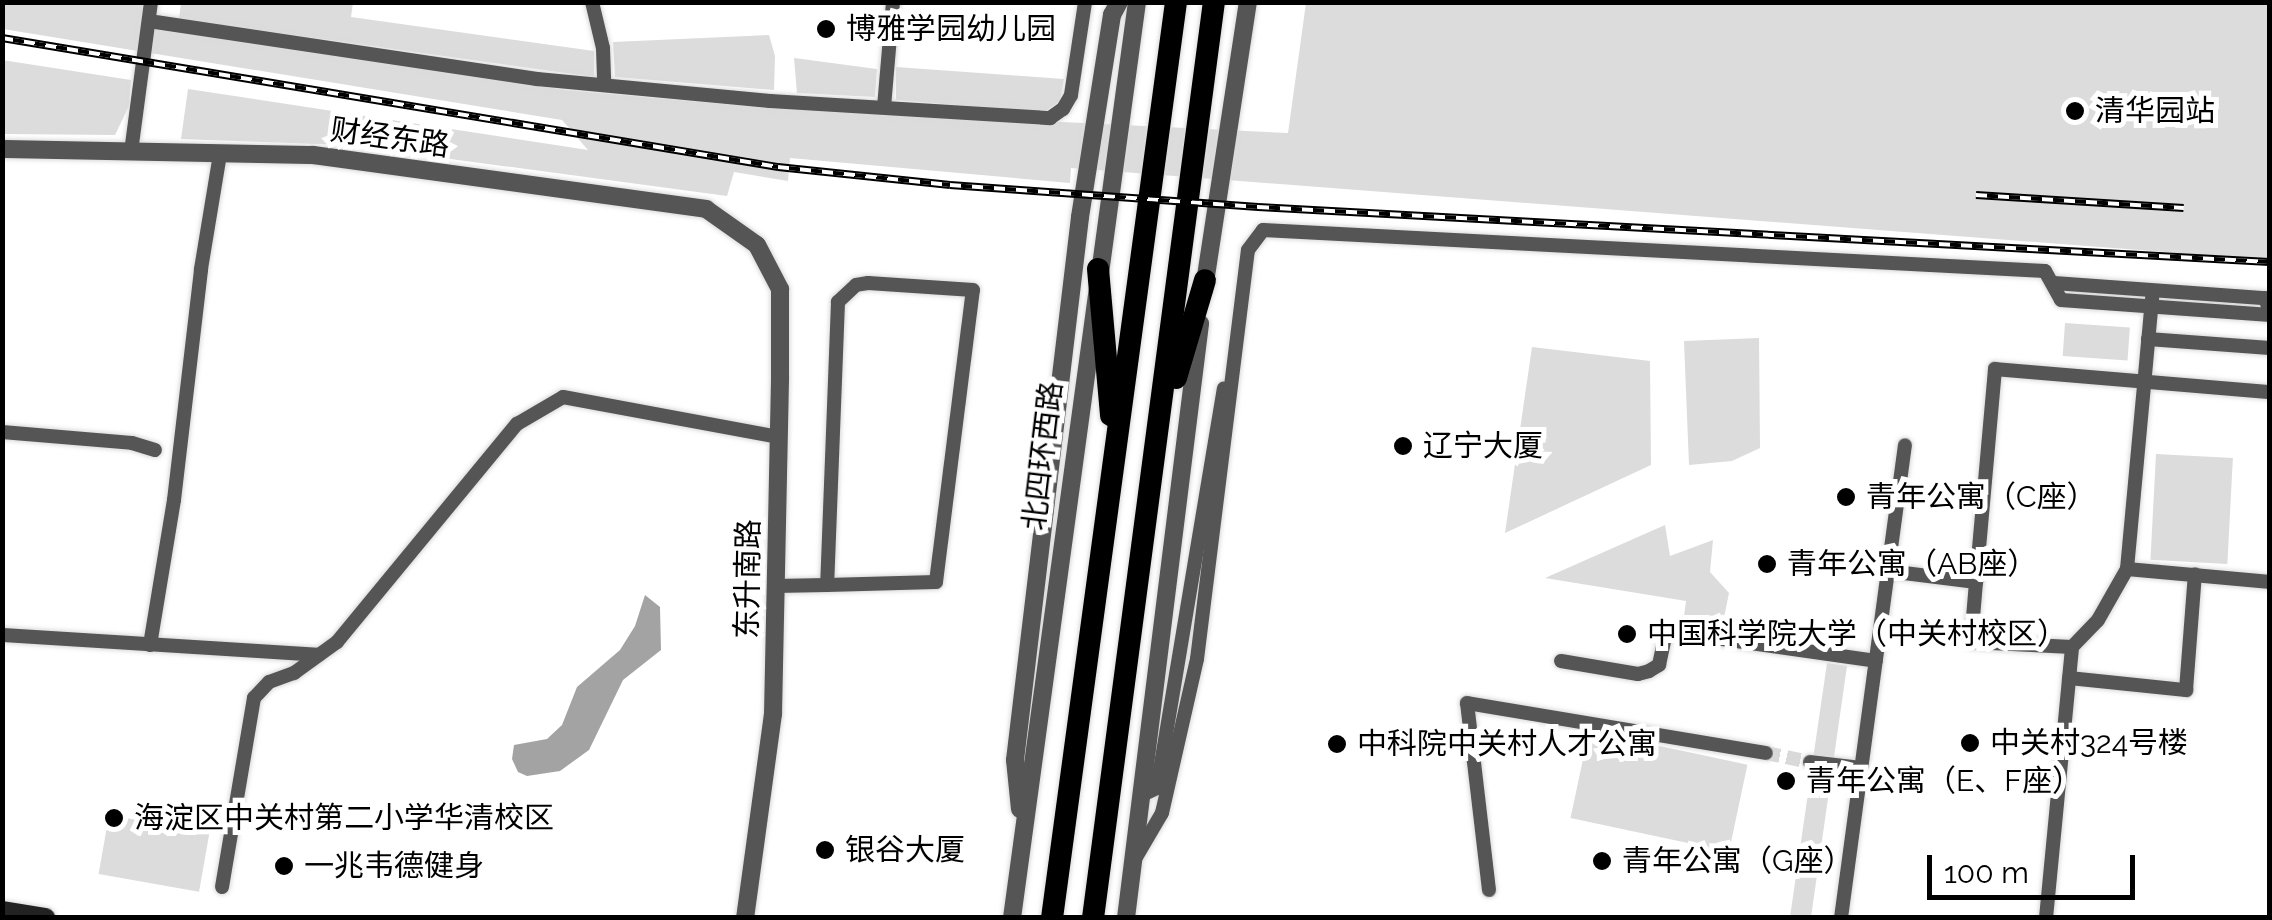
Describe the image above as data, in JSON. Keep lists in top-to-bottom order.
{
  "streets": {
    "street": ["财经东路", "北四环西路", "东升南路"]
  },
  "crossings": [
    ["财经东路", "东升南路"]
  ],
  "places": [
    "博雅学园幼儿园",
    "清华园站",
    "辽宁大厦",
    "青年公寓（C座）",
    "青年公寓（AB座）",
    "中国科学院大学（中关村校区）",
    "中关村324号楼",
    "中科院中关村人才公寓",
    "青年公寓（E、F座）",
    "海淀区中关村第二小学华清校区",
    "银谷大厦",
    "青年公寓（G座）",
    "一兆韦德健身"
  ],
  "scale_bar": "100 m"
}
